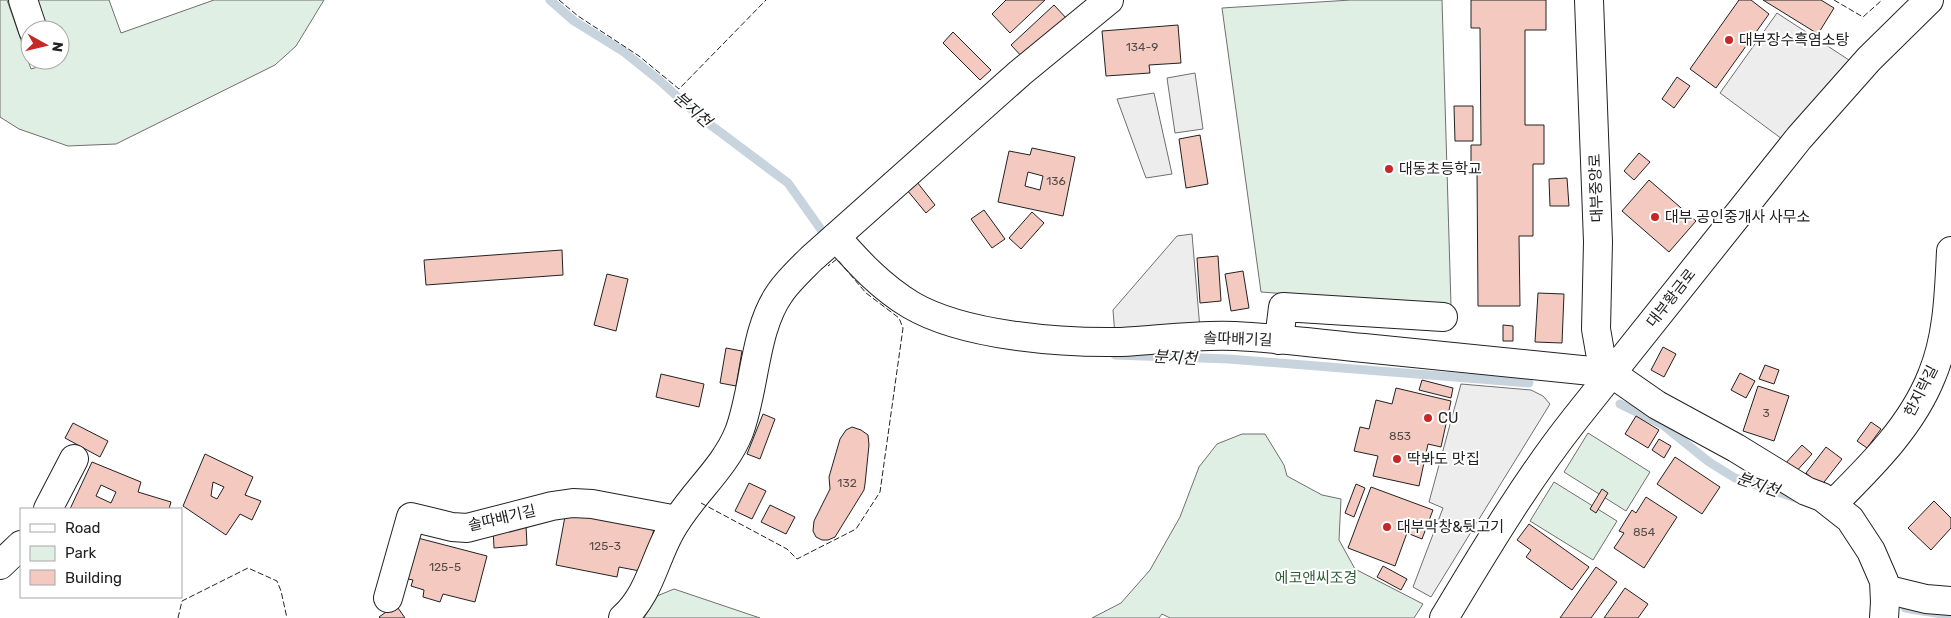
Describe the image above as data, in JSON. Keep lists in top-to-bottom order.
{
  "streets": {
    "main road": [
      "대부중앙로",
      "대부황금로",
      "솔따배기길",
      "한지락길"
    ]
  },
  "crossings": [
    ["대부중앙로", "대부황금로"],
    ["대부중앙로", "솔따배기길"],
    ["대부황금로", "솔따배기길"]
  ],
  "water": ["분지천"],
  "parks": ["에코앤씨조경"],
  "places": [
    "대부장수흑염소탕",
    "대동초등학교",
    "대부 공인중개사 사무소",
    "CU",
    "딱봐도 맛집",
    "대부막창&뒷고기"
  ],
  "house_numbers": [
    "134-9",
    "136",
    "3",
    "853",
    "132",
    "854",
    "125-3",
    "125-5"
  ],
  "legend": ["Road", "Park", "Building"],
  "north": "right"
}
